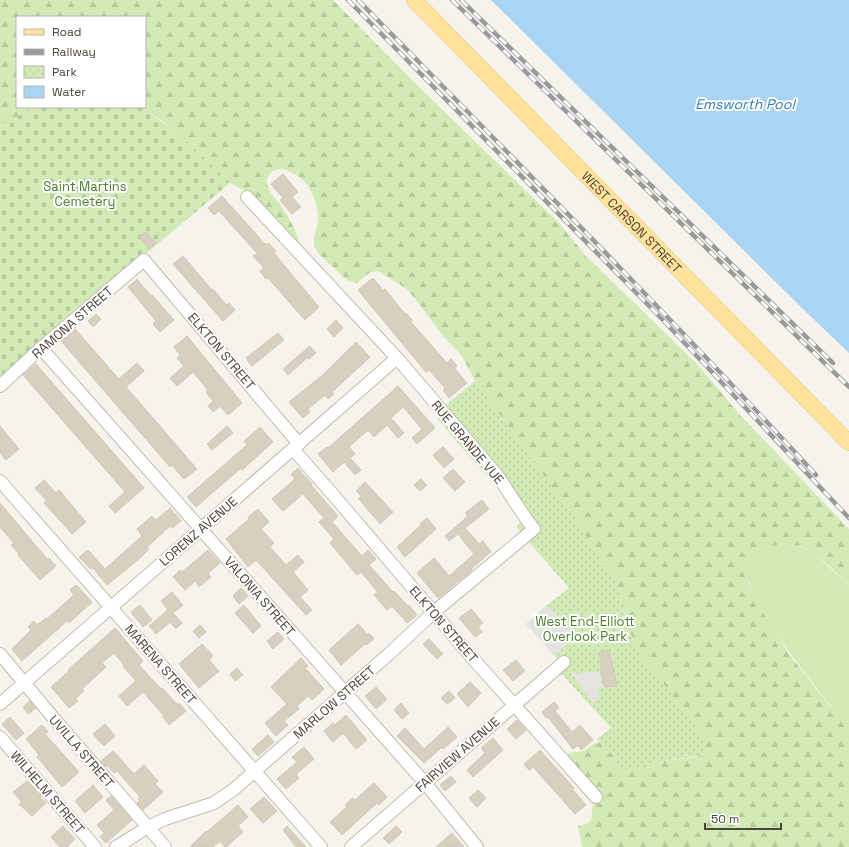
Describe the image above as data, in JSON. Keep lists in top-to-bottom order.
{
  "streets": {
    "main road": ["WEST CARSON STREET"],
    "street": [
      "RAMONA STREET",
      "ELKTON STREET",
      "RUE GRANDE VUE",
      "LORENZ AVENUE",
      "VALONIA STREET",
      "MARENA STREET",
      "MARLOW STREET",
      "UVILLA STREET",
      "FAIRVIEW AVENUE",
      "WILHELM STREET"
    ]
  },
  "crossings": [
    ["RAMONA STREET", "ELKTON STREET"],
    ["RAMONA STREET", "VALONIA STREET"],
    ["ELKTON STREET", "LORENZ AVENUE"],
    ["ELKTON STREET", "MARLOW STREET"],
    ["ELKTON STREET", "FAIRVIEW AVENUE"],
    ["RUE GRANDE VUE", "LORENZ AVENUE"],
    ["RUE GRANDE VUE", "MARLOW STREET"],
    ["LORENZ AVENUE", "VALONIA STREET"],
    ["LORENZ AVENUE", "MARENA STREET"],
    ["LORENZ AVENUE", "UVILLA STREET"],
    ["VALONIA STREET", "MARLOW STREET"],
    ["VALONIA STREET", "FAIRVIEW AVENUE"],
    ["MARENA STREET", "MARLOW STREET"],
    ["MARLOW STREET", "UVILLA STREET"]
  ],
  "water": ["Emsworth Pool"],
  "parks": ["Saint Martins Cemetery", "West End-Elliott Overlook Park"],
  "legend": [
    "Road",
    "Railway",
    "Park",
    "Water"
  ],
  "scale_bar": "50 m"
}
